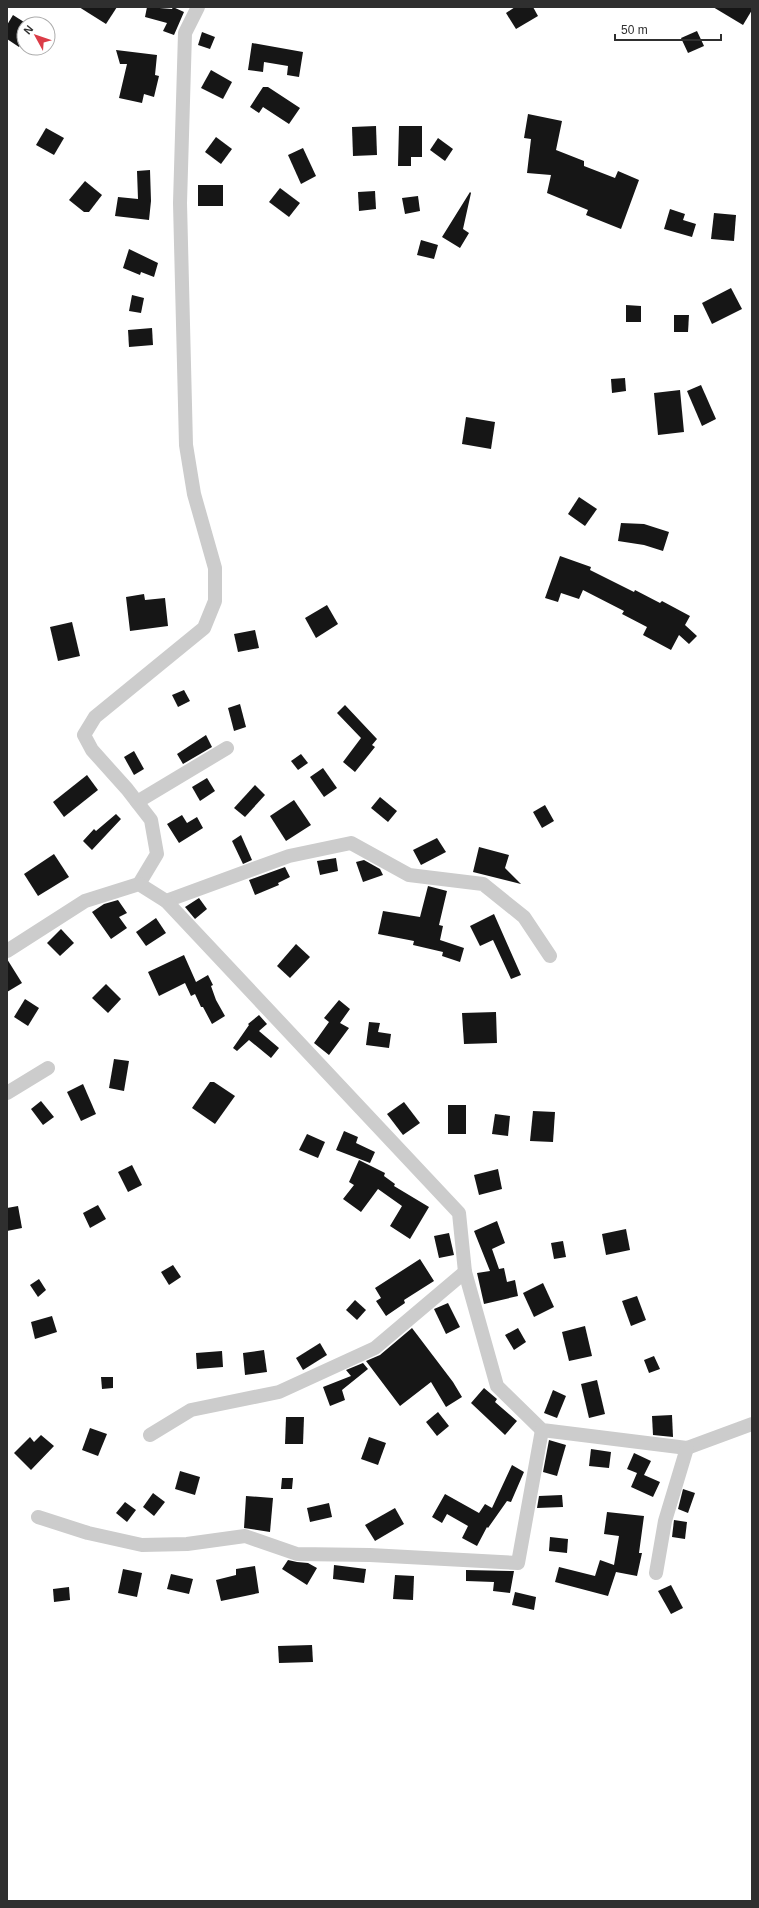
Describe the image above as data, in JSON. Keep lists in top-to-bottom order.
{
  "scale_bar": "50 m",
  "north": "top left"
}
